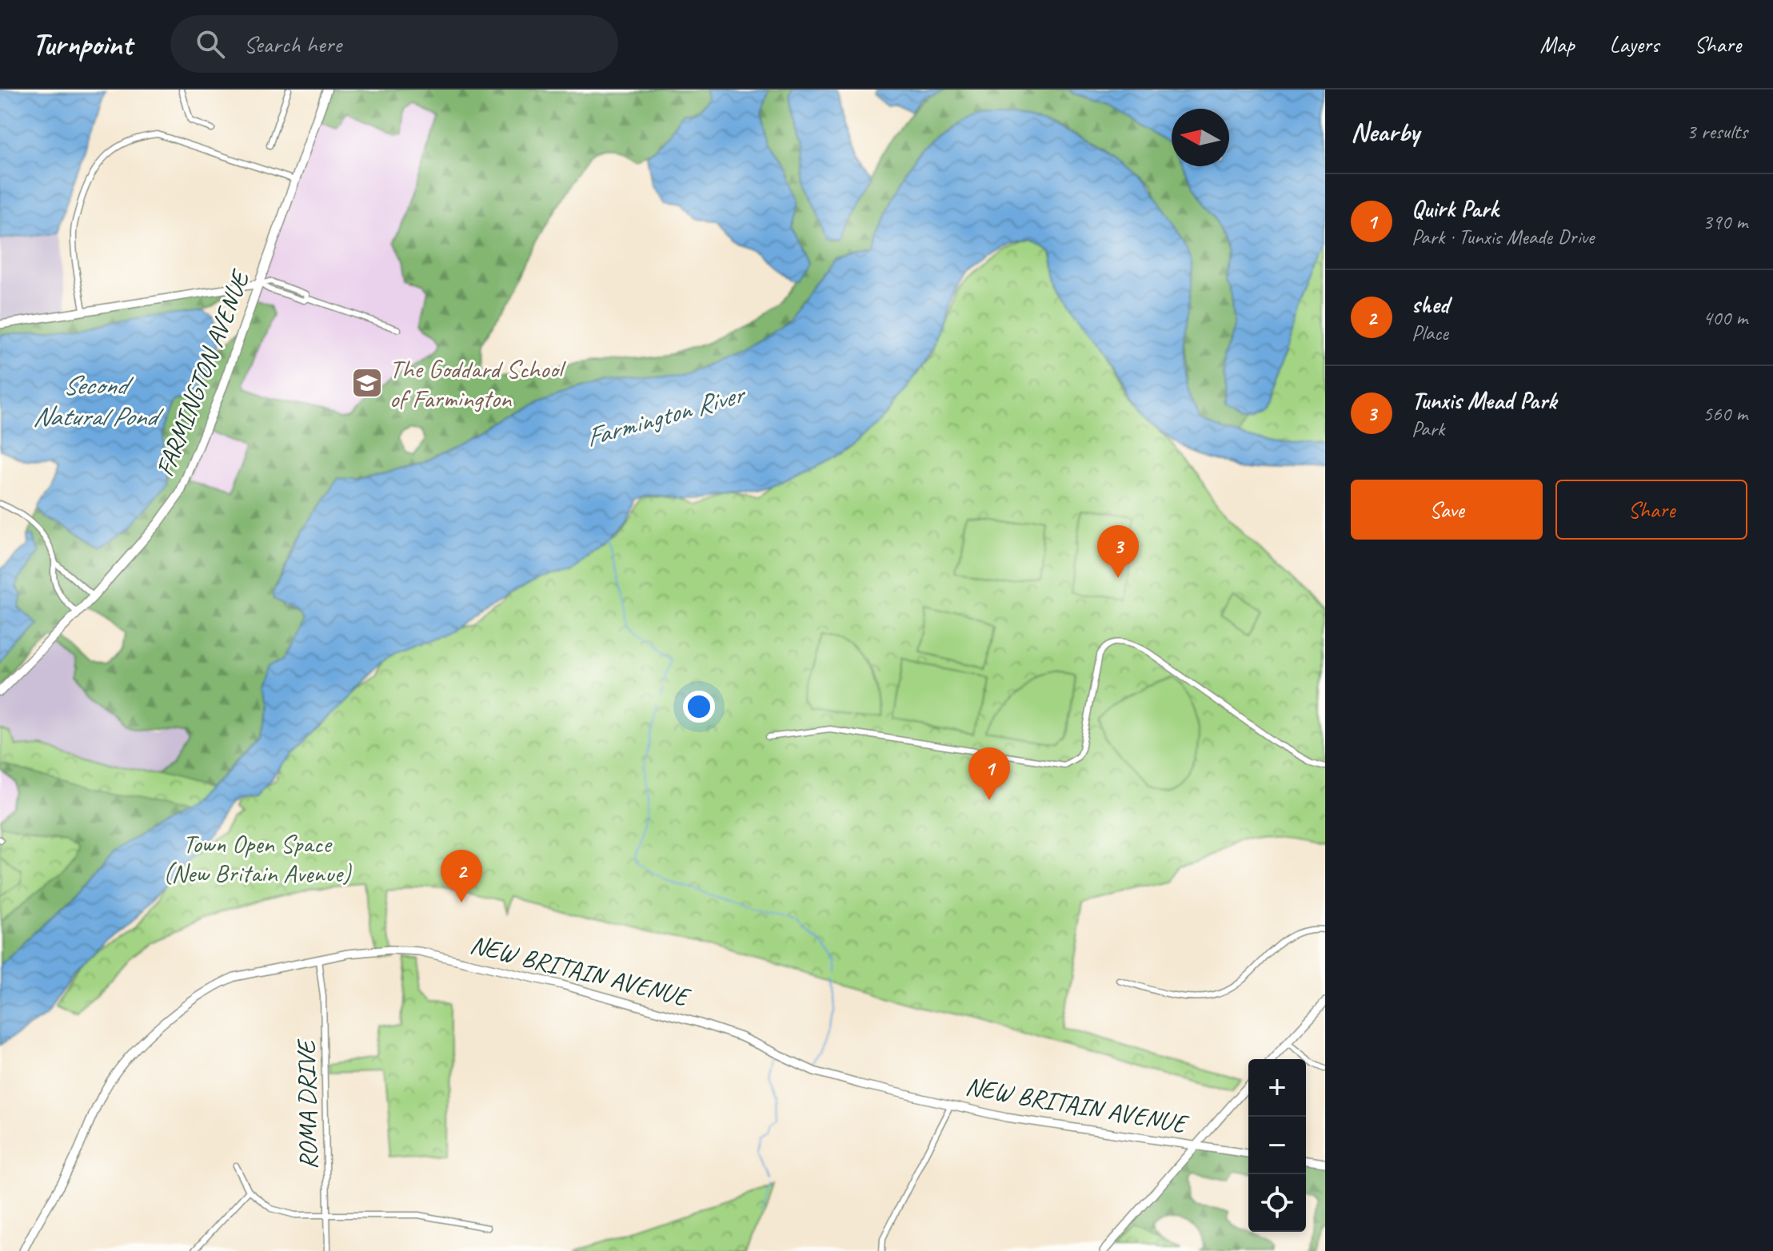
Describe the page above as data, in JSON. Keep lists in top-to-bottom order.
{
  "streets": {
    "main road": ["FARMINGTON AVENUE"],
    "street": ["NEW BRITAIN AVENUE", "ROMA DRIVE"]
  },
  "crossings": [
    ["NEW BRITAIN AVENUE", "ROMA DRIVE"]
  ],
  "water": ["Second Natural Pond", "Farmington River"],
  "parks": ["Town Open Space (New Britain Avenue)"],
  "places": {
    "school or university": ["The Goddard School of Farmington"]
  },
  "north": "left",
  "page": {
    "header": "Turnpoint",
    "search": "Search here",
    "nav": ["Map", "Layers", "Share"],
    "heading": ["Nearby", "3 results"],
    "list": [
      {
        "mark": "1",
        "name": "Quirk Park",
        "note": "Park · Tunxis Meade Drive",
        "value": "390 m"
      },
      {
        "mark": "2",
        "name": "shed",
        "note": "Place",
        "value": "400 m"
      },
      {
        "mark": "3",
        "name": "Tunxis Mead Park",
        "note": "Park",
        "value": "560 m"
      }
    ],
    "buttons": ["Save", "Share"],
    "pins": ["3", "1", "2"],
    "map_buttons": ["+", "−"]
  }
}
